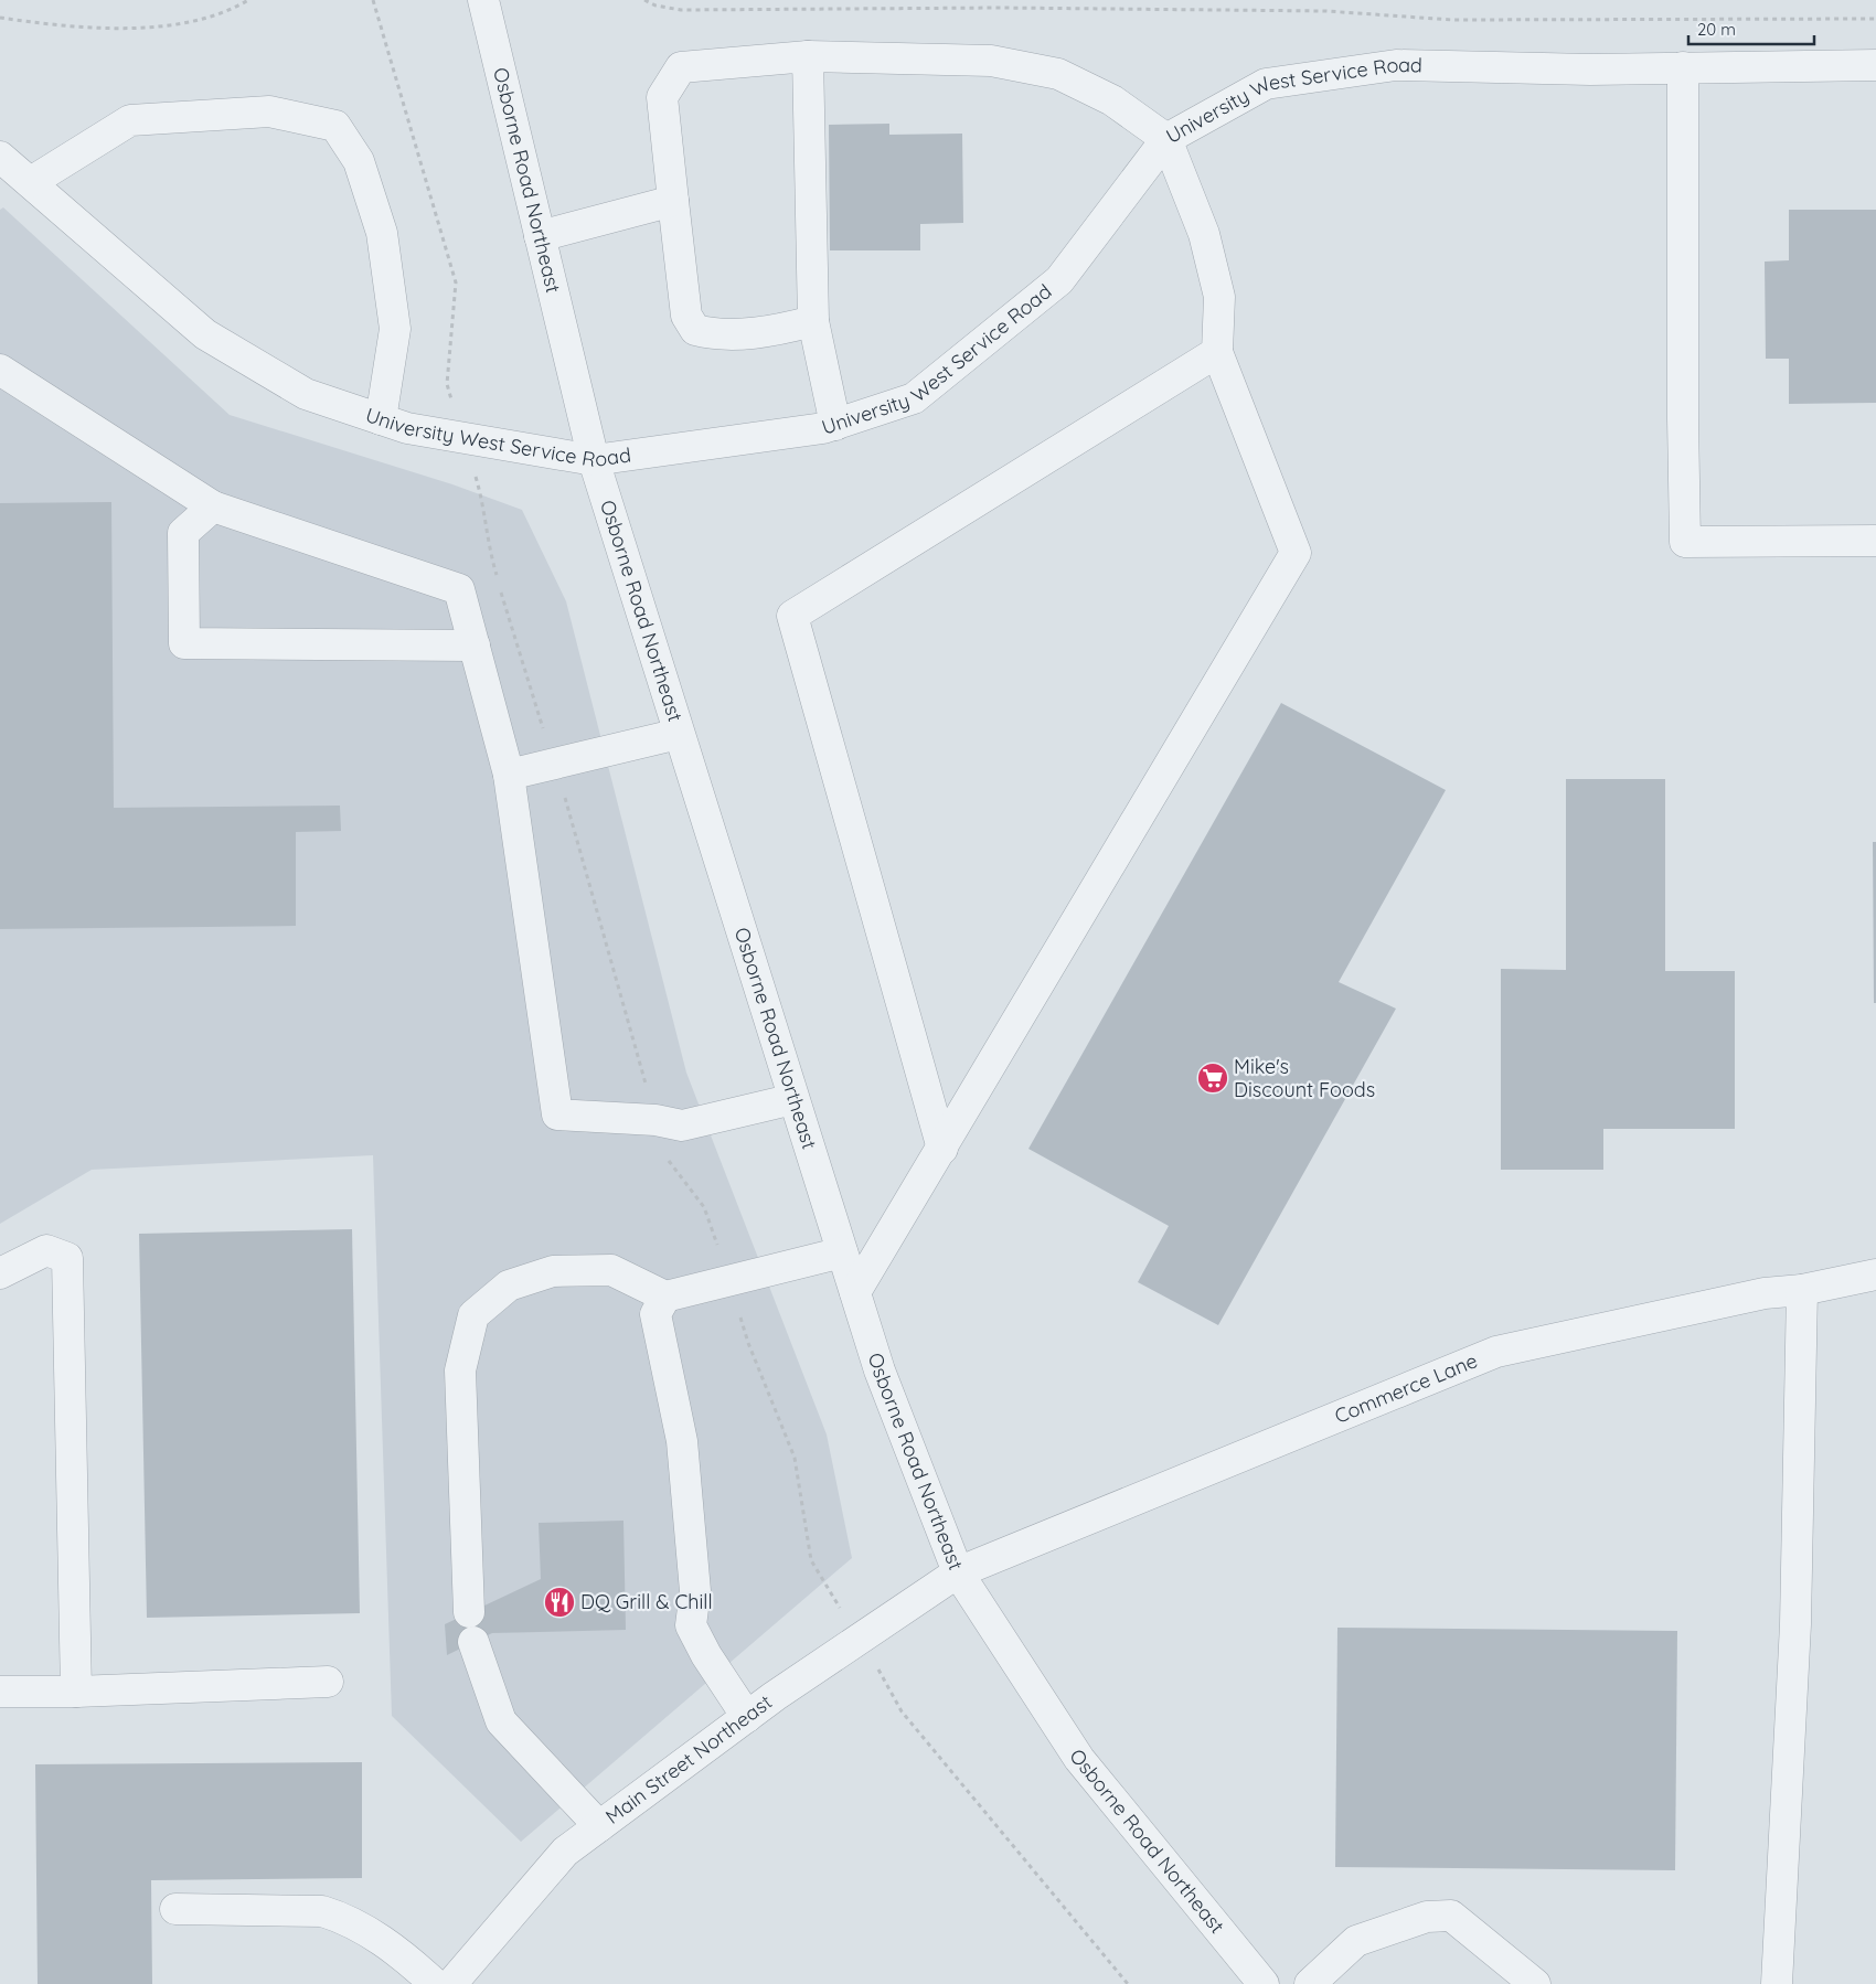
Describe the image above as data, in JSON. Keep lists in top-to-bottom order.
{
  "streets": {
    "street": [
      "University West Service Road",
      "Osborne Road Northeast",
      "Commerce Lane",
      "Main Street Northeast"
    ]
  },
  "crossings": [
    ["University West Service Road", "Osborne Road Northeast"],
    ["Osborne Road Northeast", "Commerce Lane"],
    ["Osborne Road Northeast", "Main Street Northeast"],
    ["Commerce Lane", "Main Street Northeast"]
  ],
  "places": {
    "supermarket": ["Mike's Discount Foods"],
    "restaurant": ["DQ Grill & Chill"]
  },
  "scale_bar": "20 m"
}
